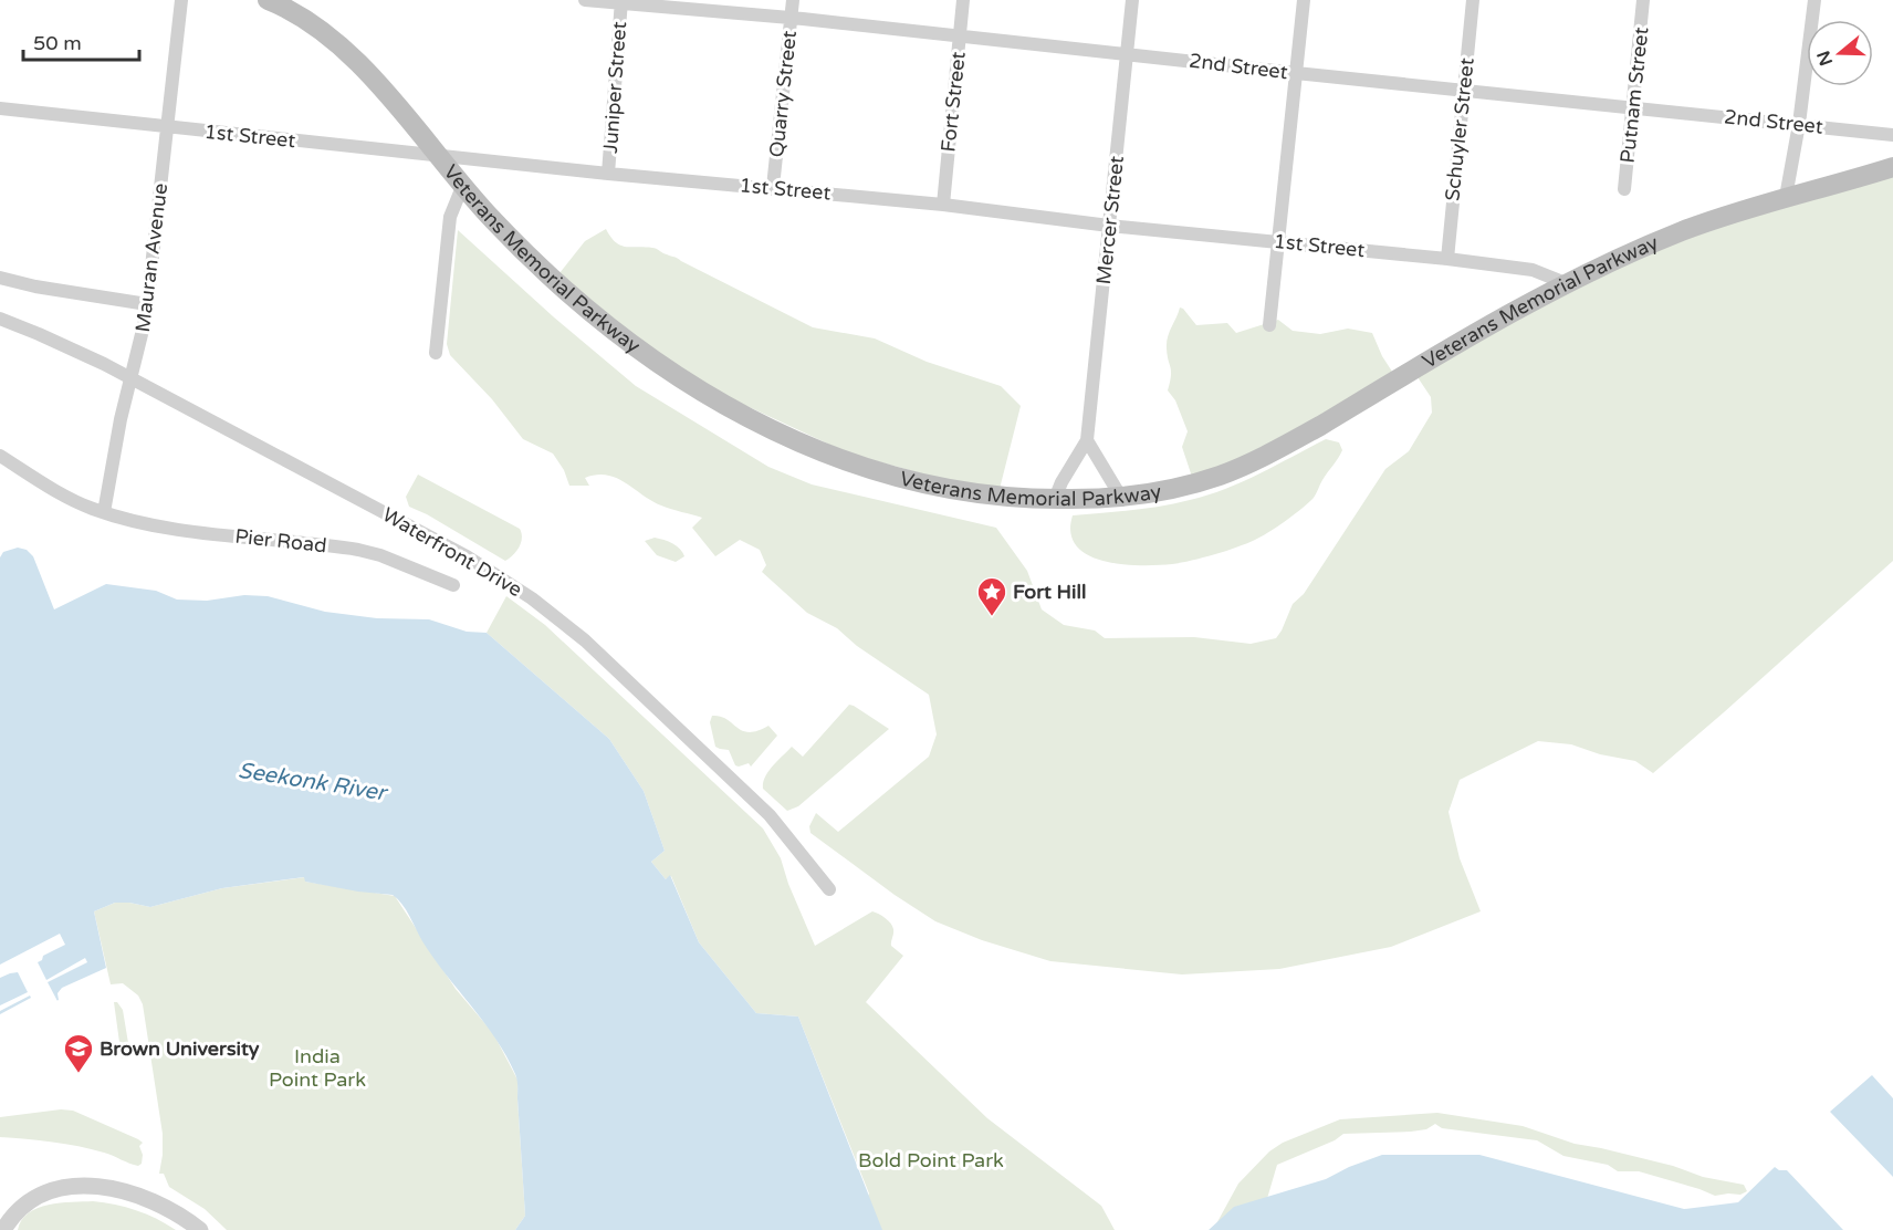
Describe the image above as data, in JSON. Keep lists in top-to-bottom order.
{
  "streets": {
    "main road": ["Veterans Memorial Parkway"],
    "street": [
      "2nd Street",
      "Juniper Street",
      "Quarry Street",
      "Putnam Street",
      "Fort Street",
      "Schuyler Street",
      "1st Street",
      "Mercer Street",
      "Mauran Avenue",
      "Pier Road",
      "Waterfront Drive"
    ]
  },
  "crossings": [
    ["2nd Street", "Juniper Street"],
    ["2nd Street", "Quarry Street"],
    ["2nd Street", "Putnam Street"],
    ["2nd Street", "Fort Street"],
    ["2nd Street", "Schuyler Street"],
    ["2nd Street", "Mercer Street"],
    ["Juniper Street", "1st Street"],
    ["Quarry Street", "1st Street"],
    ["Fort Street", "1st Street"],
    ["Schuyler Street", "1st Street"],
    ["1st Street", "Mercer Street"],
    ["1st Street", "Veterans Memorial Parkway"],
    ["1st Street", "Mauran Avenue"],
    ["Mercer Street", "Veterans Memorial Parkway"],
    ["Mauran Avenue", "Pier Road"],
    ["Mauran Avenue", "Waterfront Drive"]
  ],
  "water": ["Seekonk River"],
  "parks": ["India Point Park", "Bold Point Park"],
  "places": {
    "place": ["Fort Hill"],
    "school or university": ["Brown University"]
  },
  "scale_bar": "50 m",
  "north": "left"
}
